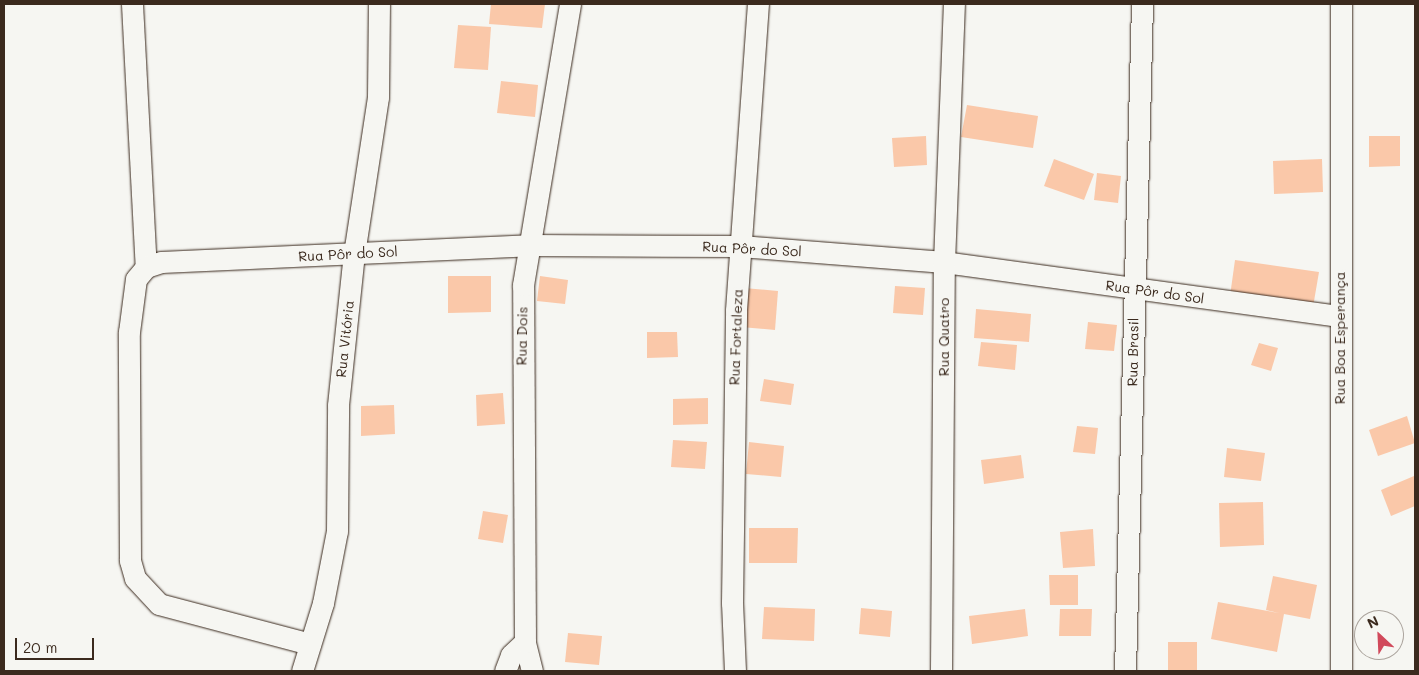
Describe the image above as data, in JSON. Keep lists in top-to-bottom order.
{
  "streets": {
    "street": [
      "Rua Pôr do Sol",
      "Rua Dois",
      "Rua Fortaleza",
      "Rua Quatro",
      "Rua Boa Esperança",
      "Rua Vitória",
      "Rua Brasil"
    ]
  },
  "crossings": [
    ["Rua Pôr do Sol", "Rua Dois"],
    ["Rua Pôr do Sol", "Rua Fortaleza"],
    ["Rua Pôr do Sol", "Rua Quatro"],
    ["Rua Pôr do Sol", "Rua Boa Esperança"],
    ["Rua Pôr do Sol", "Rua Vitória"],
    ["Rua Pôr do Sol", "Rua Brasil"]
  ],
  "scale_bar": "20 m",
  "north": "top left"
}
